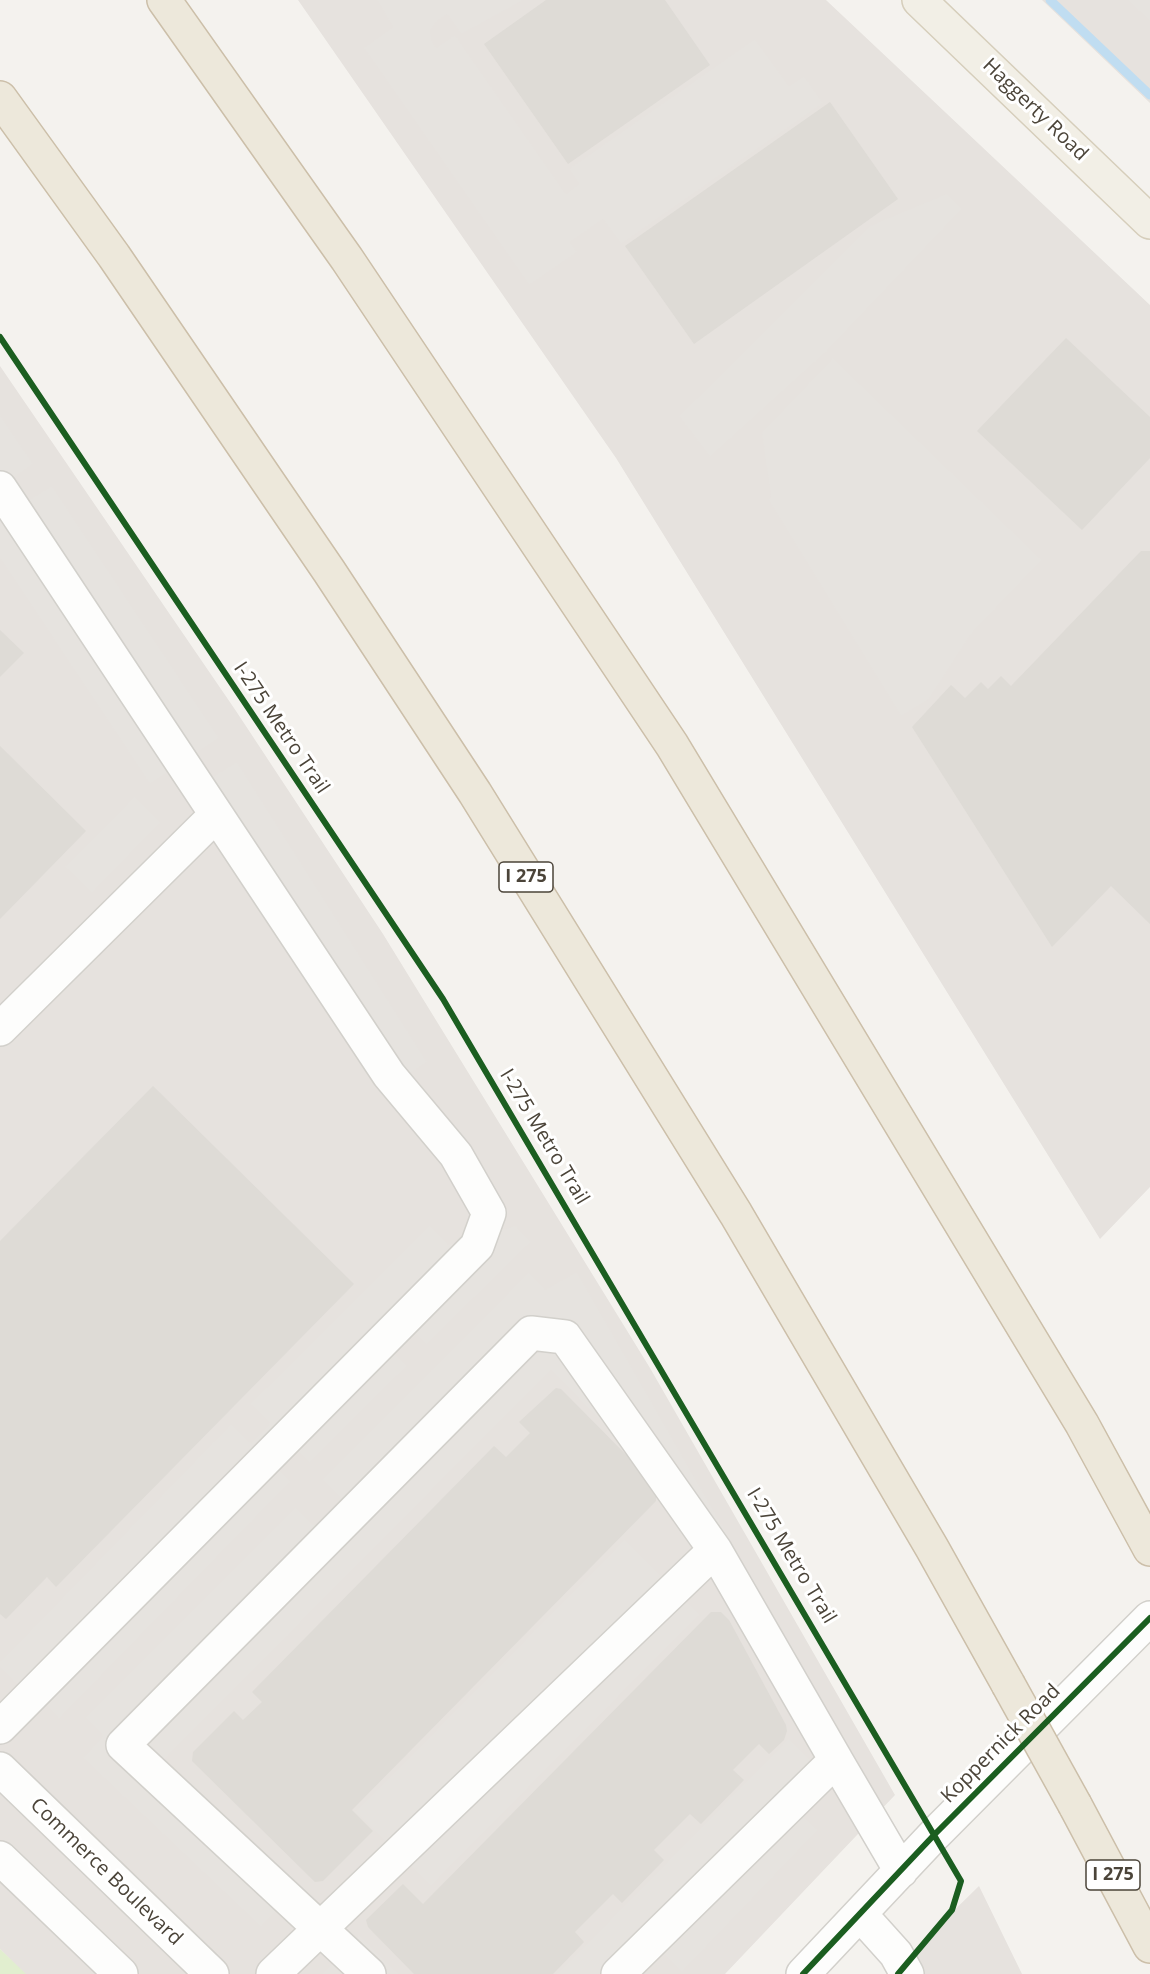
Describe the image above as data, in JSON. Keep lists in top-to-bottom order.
{
  "streets": {
    "highway": ["I 275"],
    "main road": ["Haggerty Road"],
    "street": ["Koppernick Road", "Commerce Boulevard"],
    "cycle path": ["I-275 Metro Trail"]
  }
}
